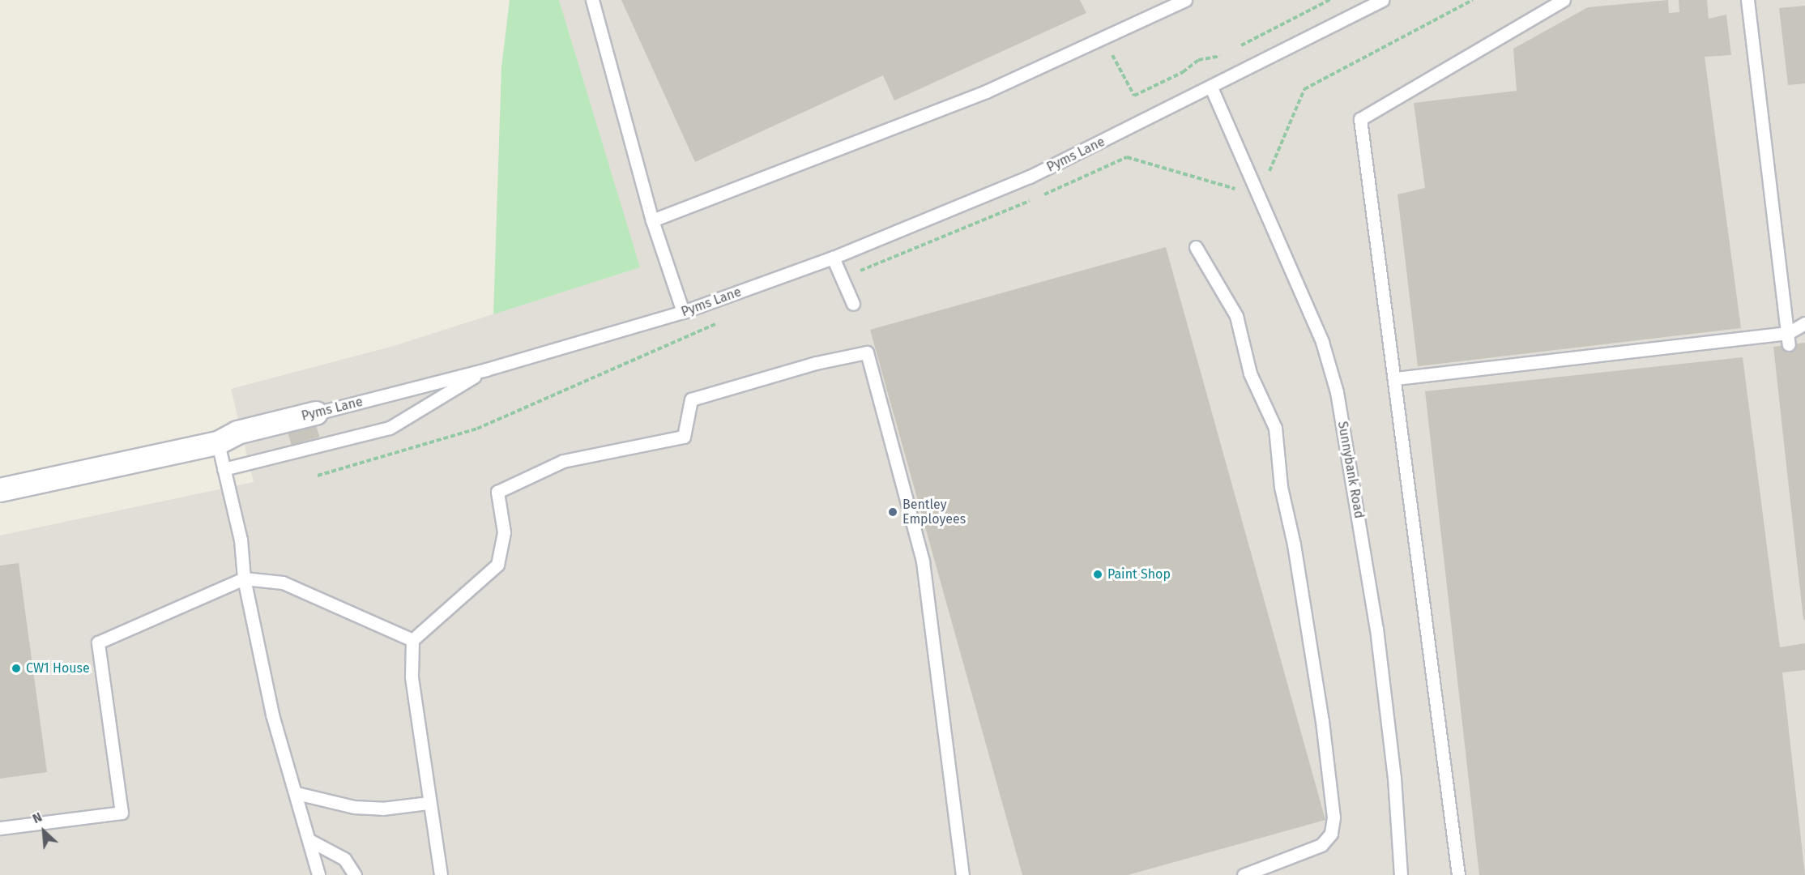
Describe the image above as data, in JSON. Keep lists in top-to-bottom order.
{
  "streets": {
    "street": ["Pyms Lane"],
    "lane": ["Sunnybank Road"]
  },
  "crossings": [
    ["Pyms Lane", "Sunnybank Road"]
  ],
  "places": ["Bentley Employees", "Paint Shop", "CW1 House"],
  "north": "top left"
}
